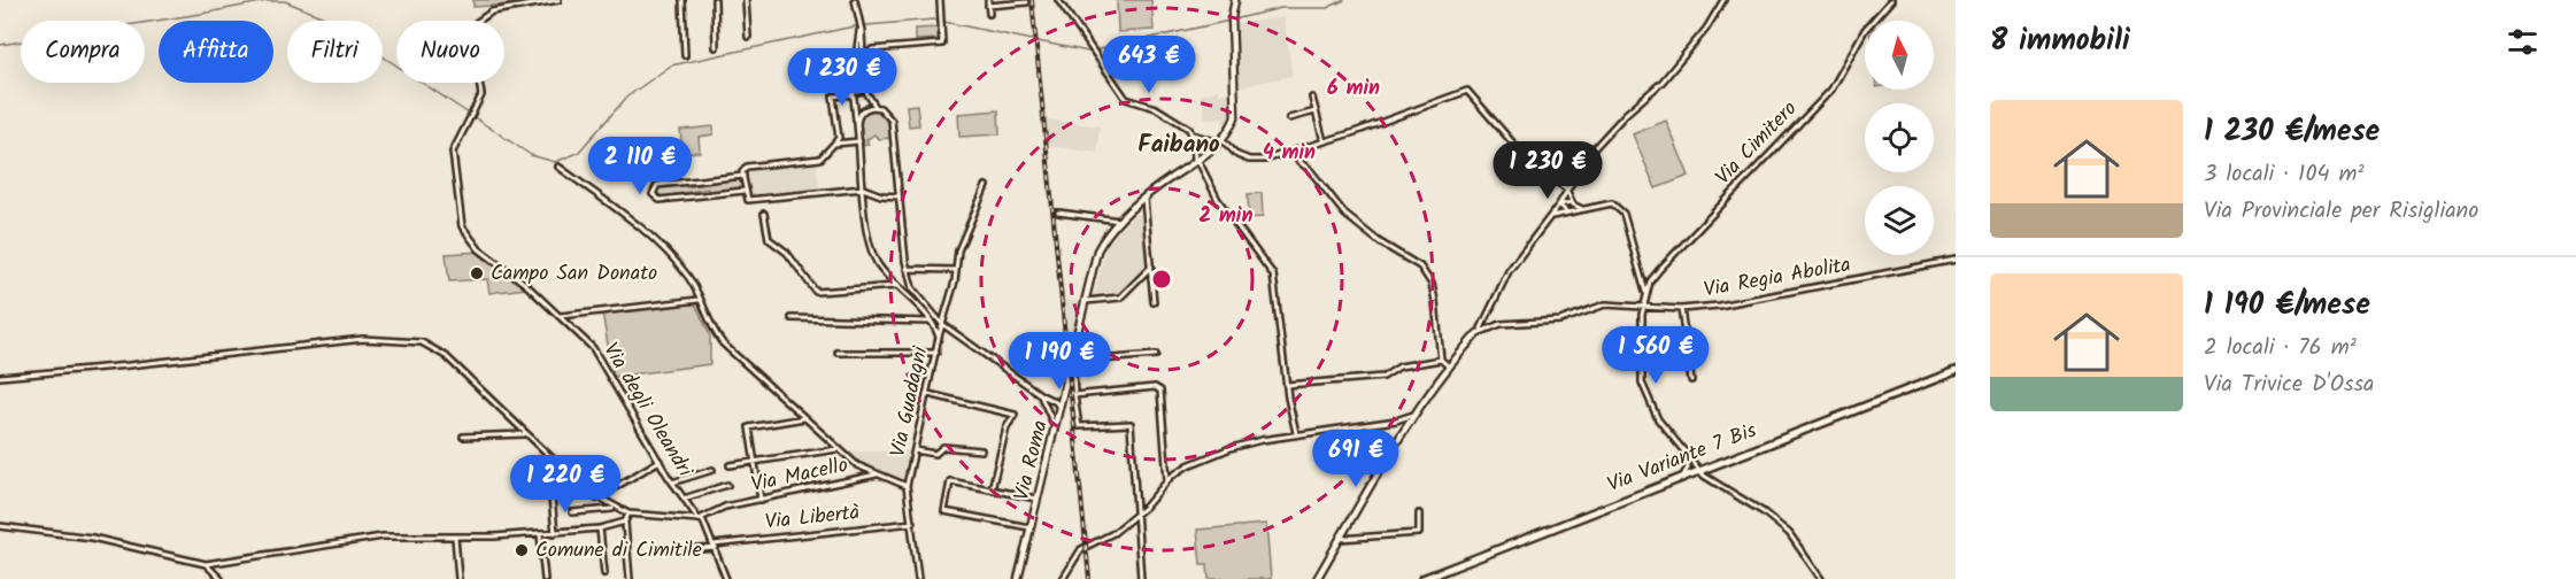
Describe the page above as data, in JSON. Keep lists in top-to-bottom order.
{
  "streets": {
    "main road": ["Via Variante 7 Bis"],
    "street": [
      "Via Cimitero",
      "Via Regia Abolita",
      "Via Guadagni",
      "Via degli Oleandri",
      "Via Roma",
      "Via Macello",
      "Via Libertà"
    ]
  },
  "crossings": [
    ["Via Cimitero", "Via Regia Abolita"],
    ["Via Guadagni", "Via Macello"],
    ["Via degli Oleandri", "Via Macello"],
    ["Via degli Oleandri", "Via Libertà"]
  ],
  "districts": ["Faibano"],
  "places": ["Campo San Donato", "Comune di Cimitile"],
  "north": "top",
  "page": {
    "heading": "8 immobili",
    "chip": [
      "Compra",
      "Affitta",
      "Filtri",
      "Nuovo"
    ],
    "price": [
      "643 €",
      "1 230 €",
      "2 110 €",
      "1 230 €",
      "1 560 €",
      "1 190 €",
      "691 €",
      "1 220 €"
    ],
    "list": [
      {
        "name": "1 230 €/mese",
        "note": "3 locali · 104 m² · Via Provinciale per Risigliano"
      },
      {
        "name": "1 190 €/mese",
        "note": "2 locali · 76 m² · Via Trivice D'Ossa"
      }
    ]
  },
  "rings": ["6 min", "4 min", "2 min"]
}
